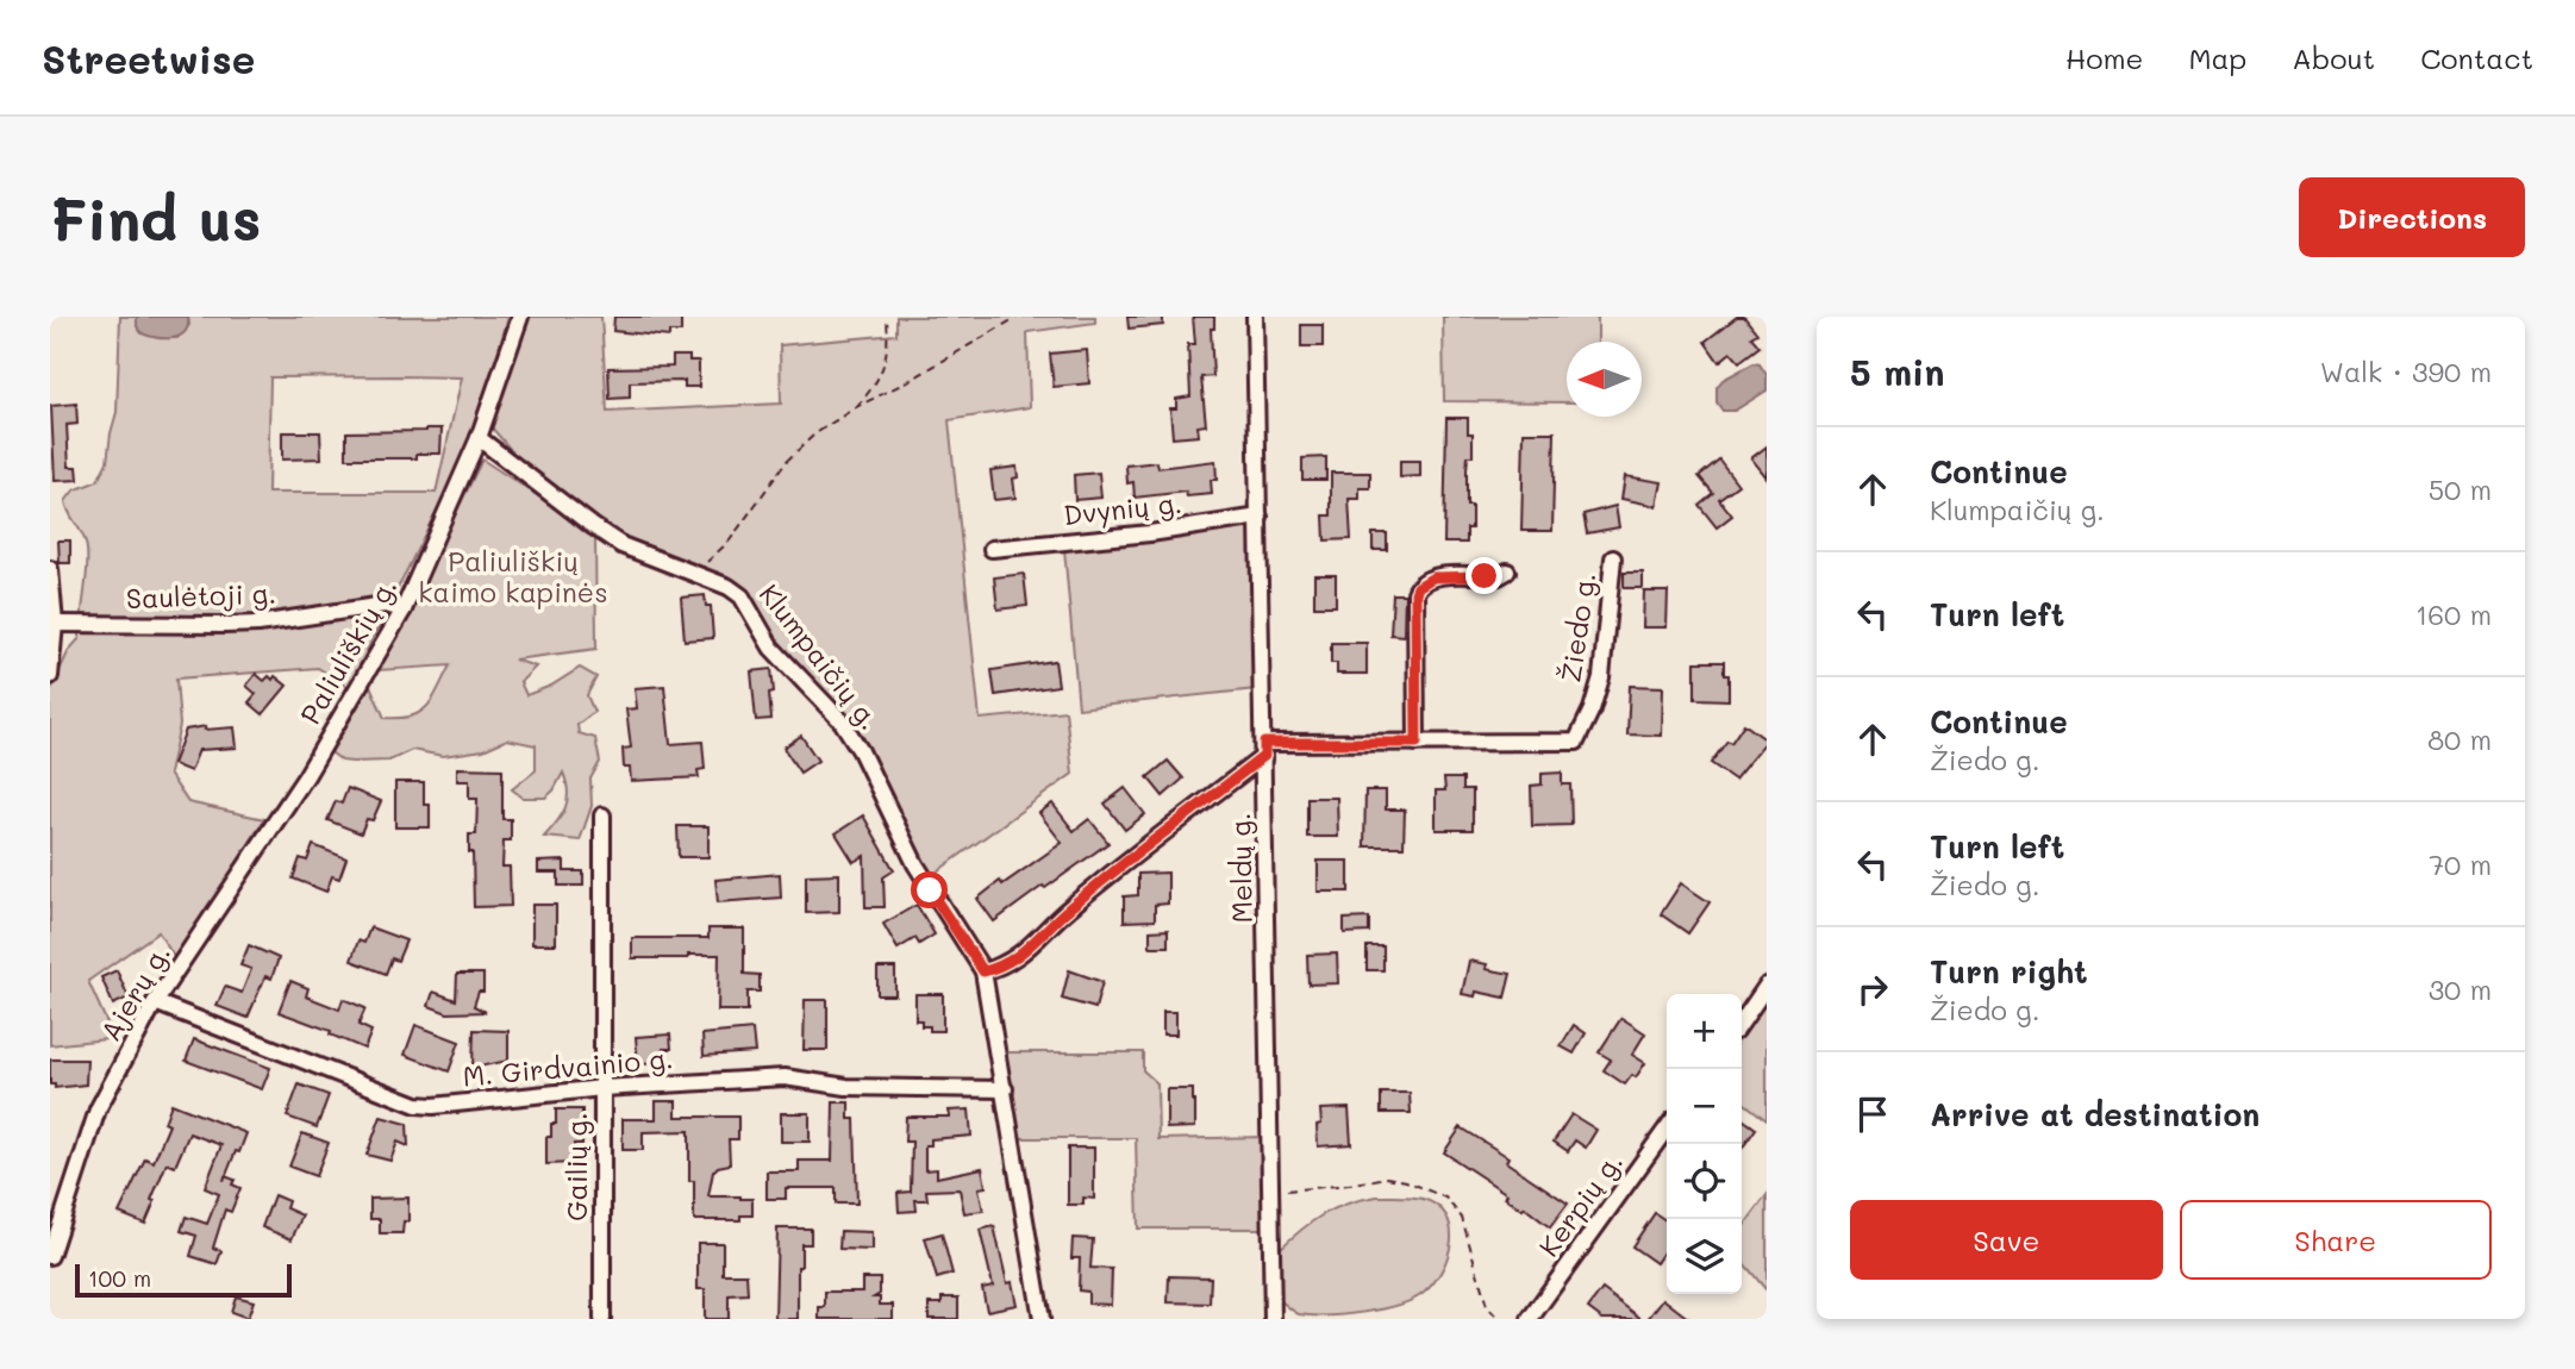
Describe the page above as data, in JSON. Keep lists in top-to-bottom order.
{
  "streets": {
    "street": [
      "Dvynių g.",
      "Saulėtoji g.",
      "Žiedo g.",
      "Paliuliškių g.",
      "Klumpaičių g.",
      "Meldų g.",
      "Ajerų g.",
      "M. Girdvainio g.",
      "Gailių g.",
      "Kerpių g."
    ]
  },
  "crossings": [
    ["Dvynių g.", "Meldų g."],
    ["Saulėtoji g.", "Paliuliškių g."],
    ["Žiedo g.", "Meldų g."],
    ["Paliuliškių g.", "Klumpaičių g."],
    ["Paliuliškių g.", "Ajerų g."],
    ["Klumpaičių g.", "M. Girdvainio g."],
    ["Ajerų g.", "M. Girdvainio g."],
    ["M. Girdvainio g.", "Gailių g."]
  ],
  "parks": ["Paliuliškių kaimo kapinės"],
  "scale_bar": "100 m",
  "north": "left",
  "page": {
    "header": "Streetwise",
    "nav": [
      "Home",
      "Map",
      "About",
      "Contact"
    ],
    "buttons": [
      "Directions",
      ["Save", "Share"]
    ],
    "title": "Find us",
    "heading": ["5 min", "Walk · 390 m"],
    "list": [
      ["Continue", "Klumpaičių g.", "50 m"],
      ["Turn left", "160 m"],
      ["Continue", "Žiedo g.", "80 m"],
      ["Turn left", "Žiedo g.", "70 m"],
      ["Turn right", "Žiedo g.", "30 m"],
      "Arrive at destination"
    ],
    "map_buttons": ["+", "−"],
    "scale": "100 m"
  }
}
